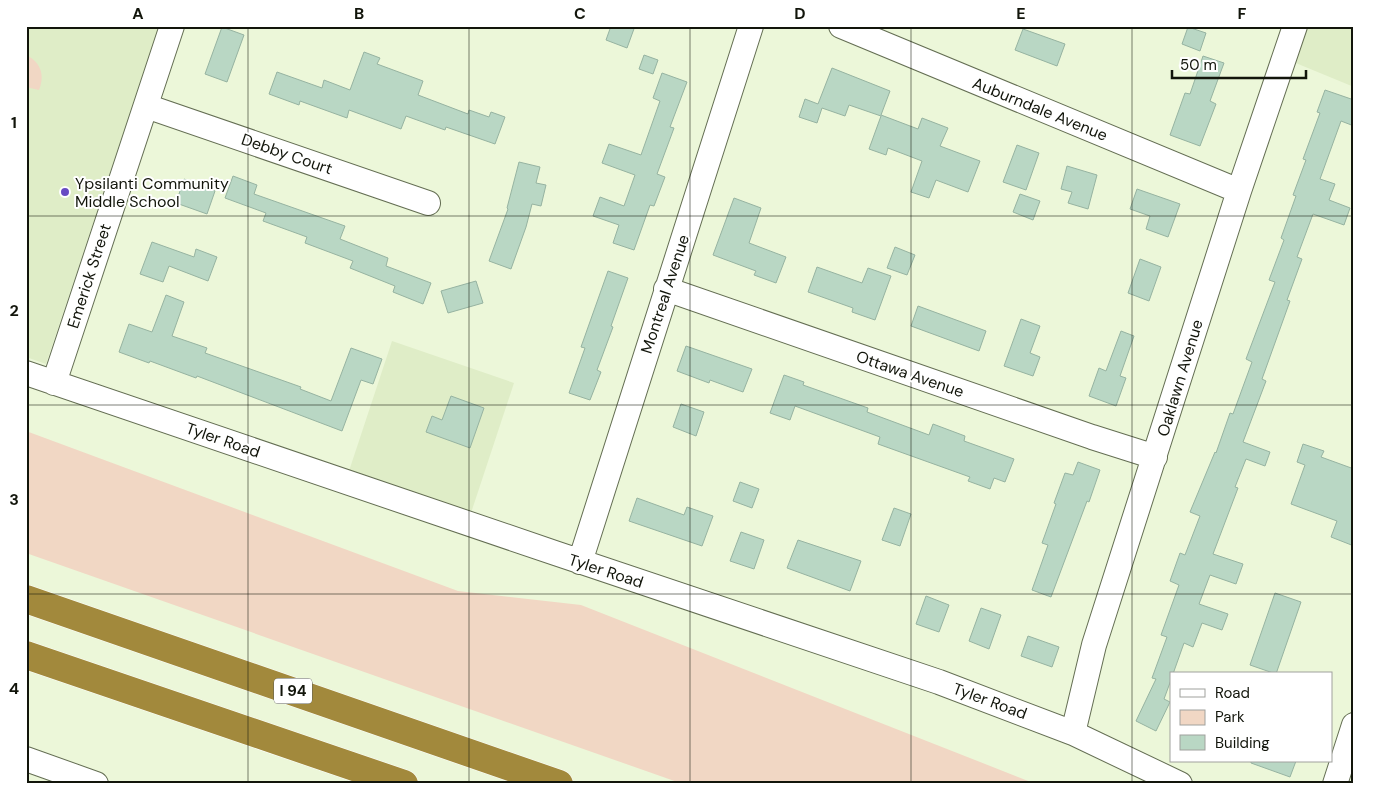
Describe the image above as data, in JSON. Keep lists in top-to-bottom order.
{
  "streets": {
    "highway": ["I 94"],
    "street": [
      "Auburndale Avenue",
      "Debby Court",
      "Emerick Street",
      "Montreal Avenue",
      "Ottawa Avenue",
      "Oaklawn Avenue",
      "Tyler Road"
    ]
  },
  "crossings": [
    ["Auburndale Avenue", "Oaklawn Avenue"],
    ["Debby Court", "Emerick Street"],
    ["Emerick Street", "Tyler Road"],
    ["Montreal Avenue", "Ottawa Avenue"],
    ["Montreal Avenue", "Tyler Road"],
    ["Ottawa Avenue", "Oaklawn Avenue"],
    ["Oaklawn Avenue", "Tyler Road"]
  ],
  "places": ["Ypsilanti Community Middle School"],
  "legend": ["Road", "Park", "Building"],
  "scale_bar": "50 m",
  "grid": {
    "columns": [
      "A",
      "B",
      "C",
      "D",
      "E",
      "F"
    ],
    "rows": [
      "1",
      "2",
      "3",
      "4"
    ]
  }
}
